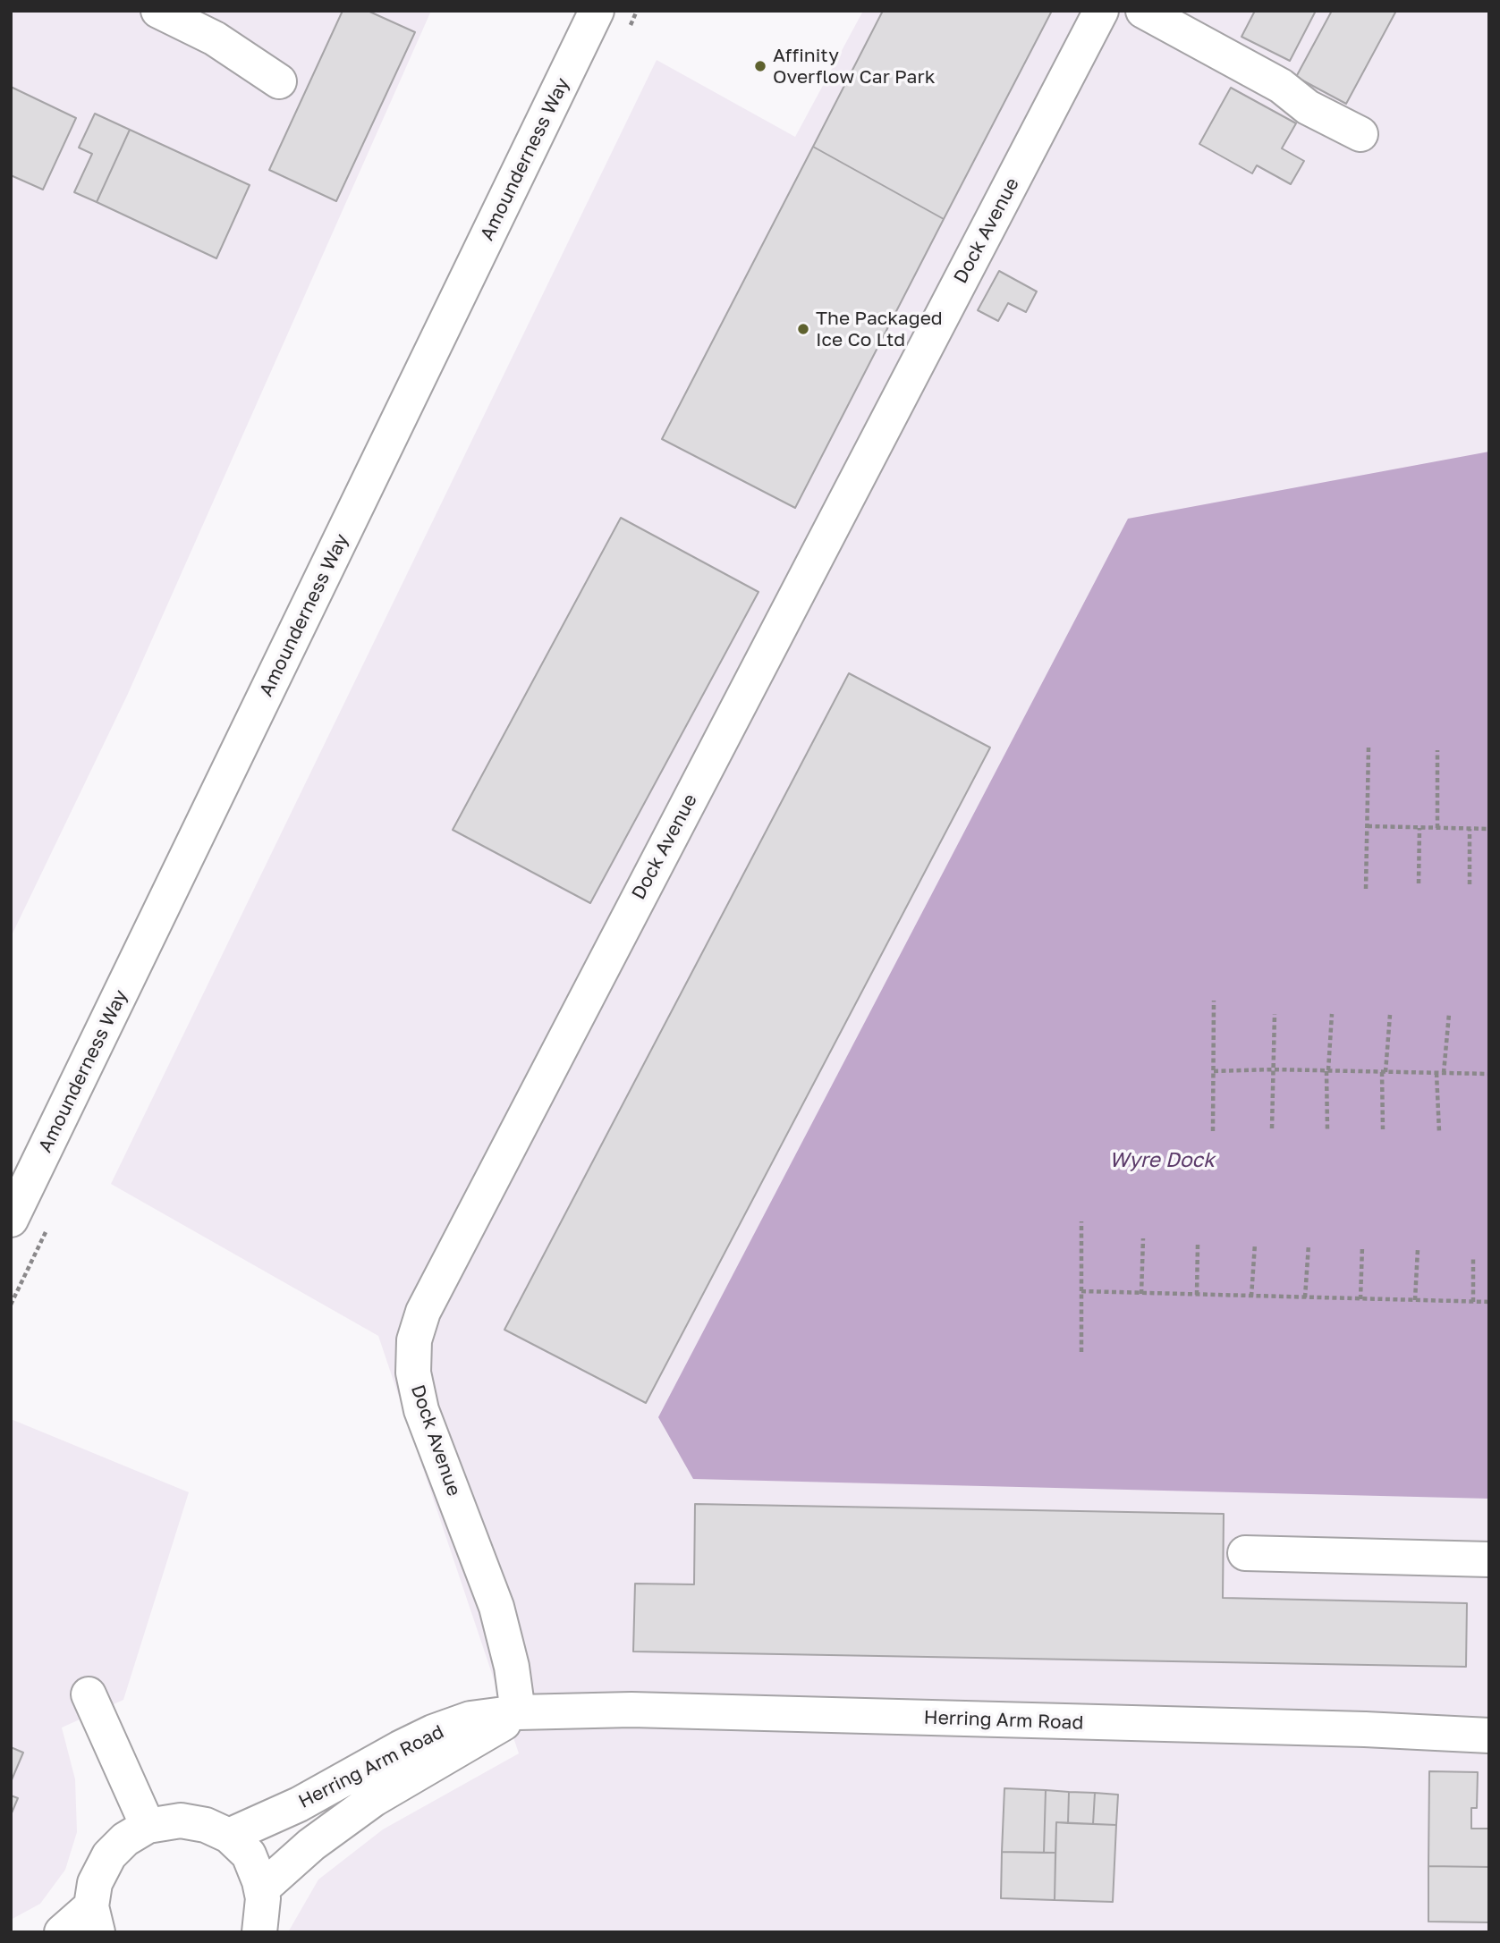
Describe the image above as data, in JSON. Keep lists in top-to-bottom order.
{
  "streets": {
    "main road": ["Amounderness Way", "Dock Avenue", "Herring Arm Road"]
  },
  "crossings": [
    ["Dock Avenue", "Herring Arm Road"]
  ],
  "water": ["Wyre Dock"],
  "places": ["Affinity Overflow Car Park", "The Packaged Ice Co Ltd"]
}
